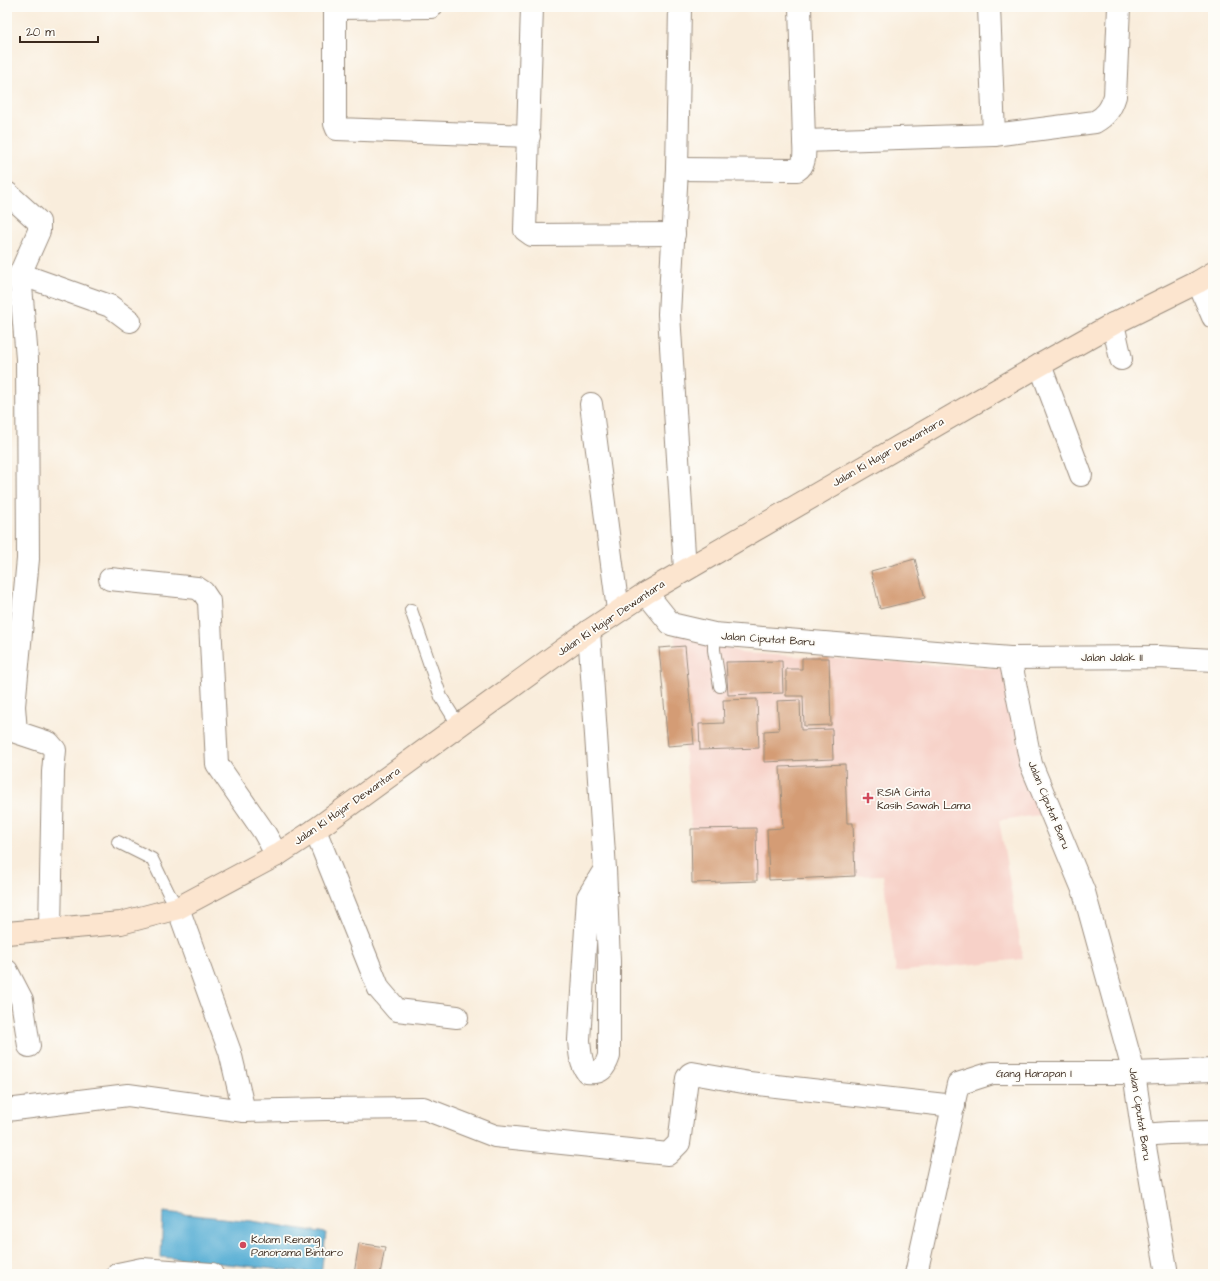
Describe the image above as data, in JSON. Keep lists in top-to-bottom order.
{
  "streets": {
    "main road": ["Jalan Ki Hajar Dewantara"],
    "street": ["Jalan Ciputat Baru", "Jalan Jalak II", "Gang Harapan I"]
  },
  "crossings": [
    ["Jalan Ki Hajar Dewantara", "Jalan Ciputat Baru"],
    ["Jalan Ciputat Baru", "Jalan Jalak II"],
    ["Jalan Ciputat Baru", "Gang Harapan I"]
  ],
  "places": {
    "health": ["RSIA Cinta Kasih Sawah Lama"],
    "other": ["Kolam Renang Panorama Bintaro"]
  },
  "scale_bar": "20 m"
}
